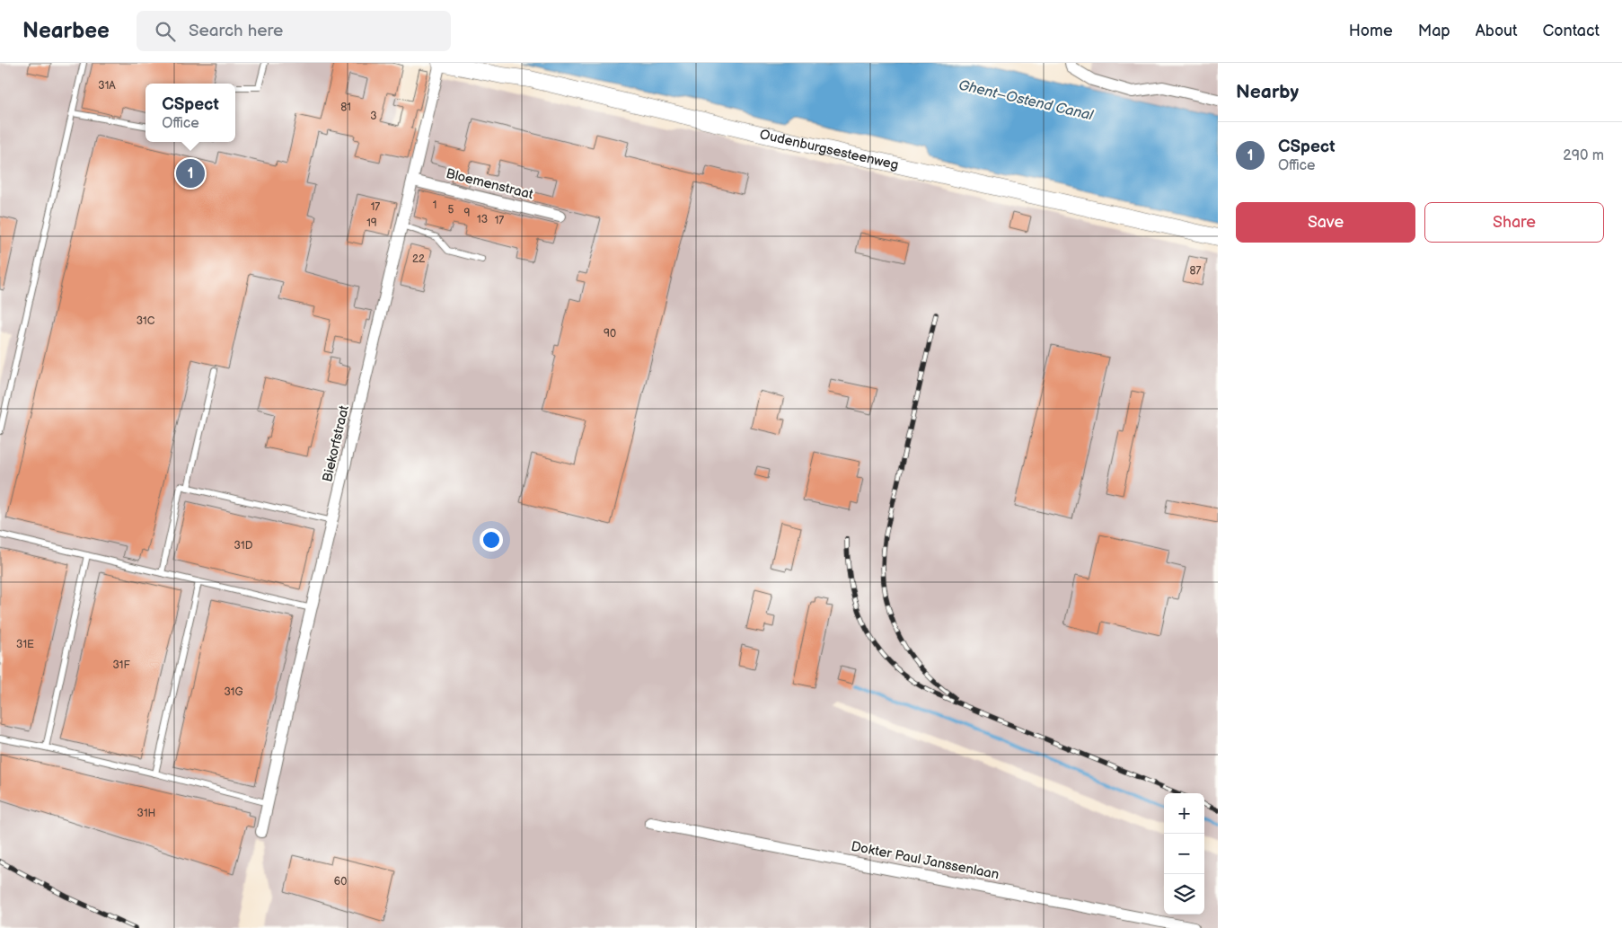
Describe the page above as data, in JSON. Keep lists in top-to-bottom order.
{
  "streets": {
    "street": [
      "Oudenburgsesteenweg",
      "Bloemenstraat",
      "Biekorfstraat",
      "Dokter Paul Janssenlaan"
    ]
  },
  "crossings": [
    ["Oudenburgsesteenweg", "Biekorfstraat"],
    ["Bloemenstraat", "Biekorfstraat"]
  ],
  "water": ["Ghent–Ostend Canal"],
  "house_numbers": [
    "31A",
    "81",
    "3",
    "1",
    "17",
    "5",
    "9",
    "13",
    "17",
    "19",
    "22",
    "87",
    "31C",
    "90",
    "31D",
    "31E",
    "31F",
    "31G",
    "31H",
    "60"
  ],
  "page": {
    "header": "Nearbee",
    "search": "Search here",
    "nav": [
      "Home",
      "Map",
      "About",
      "Contact"
    ],
    "heading": "Nearby",
    "popup": ["CSpect", "Office"],
    "list": [
      {
        "mark": "1",
        "name": "CSpect",
        "note": "Office",
        "value": "290 m"
      }
    ],
    "pins": "1",
    "buttons": ["Save", "Share"],
    "map_buttons": ["+", "−"]
  }
}
